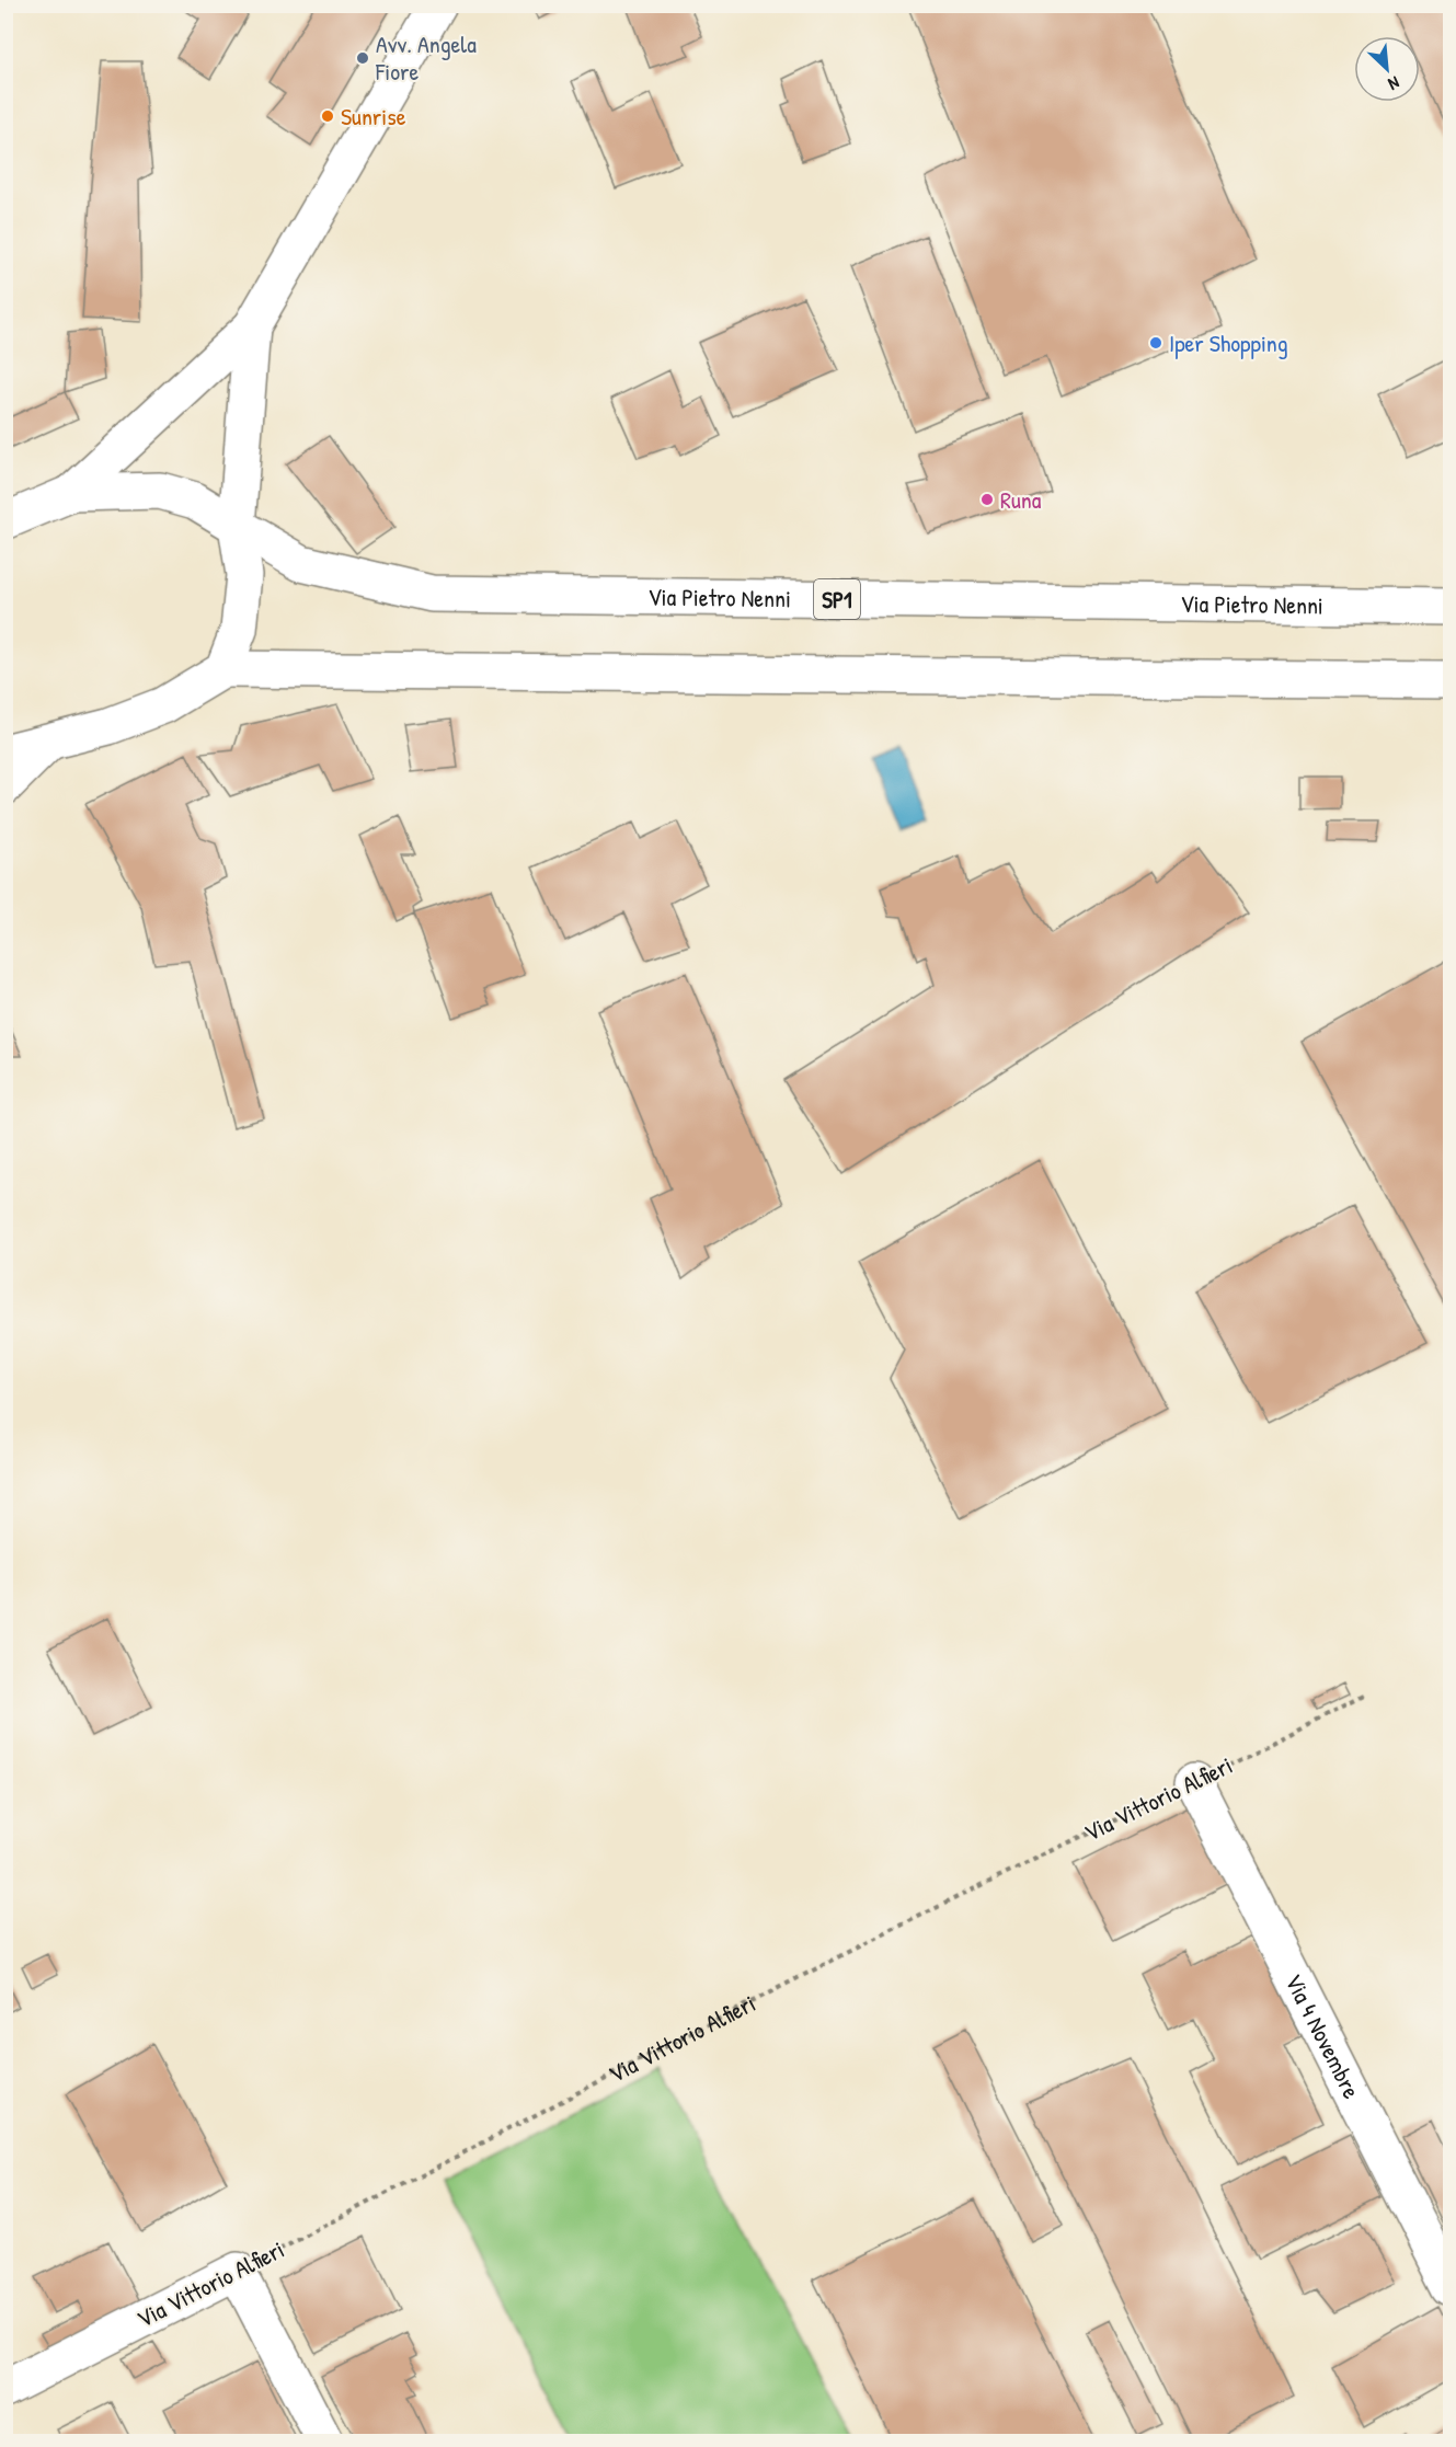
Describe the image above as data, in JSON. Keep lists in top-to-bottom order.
{
  "streets": {
    "main road": [
      "Via Pietro Nenni",
      "SP1",
      "Via Vittorio Alfieri",
      "Via 4 Novembre"
    ]
  },
  "crossings": [
    ["Via Vittorio Alfieri", "Via 4 Novembre"]
  ],
  "places": [
    "Avv. Angela Fiore",
    "Sunrise",
    "Iper Shopping",
    "Runa"
  ],
  "north": "bottom right"
}
